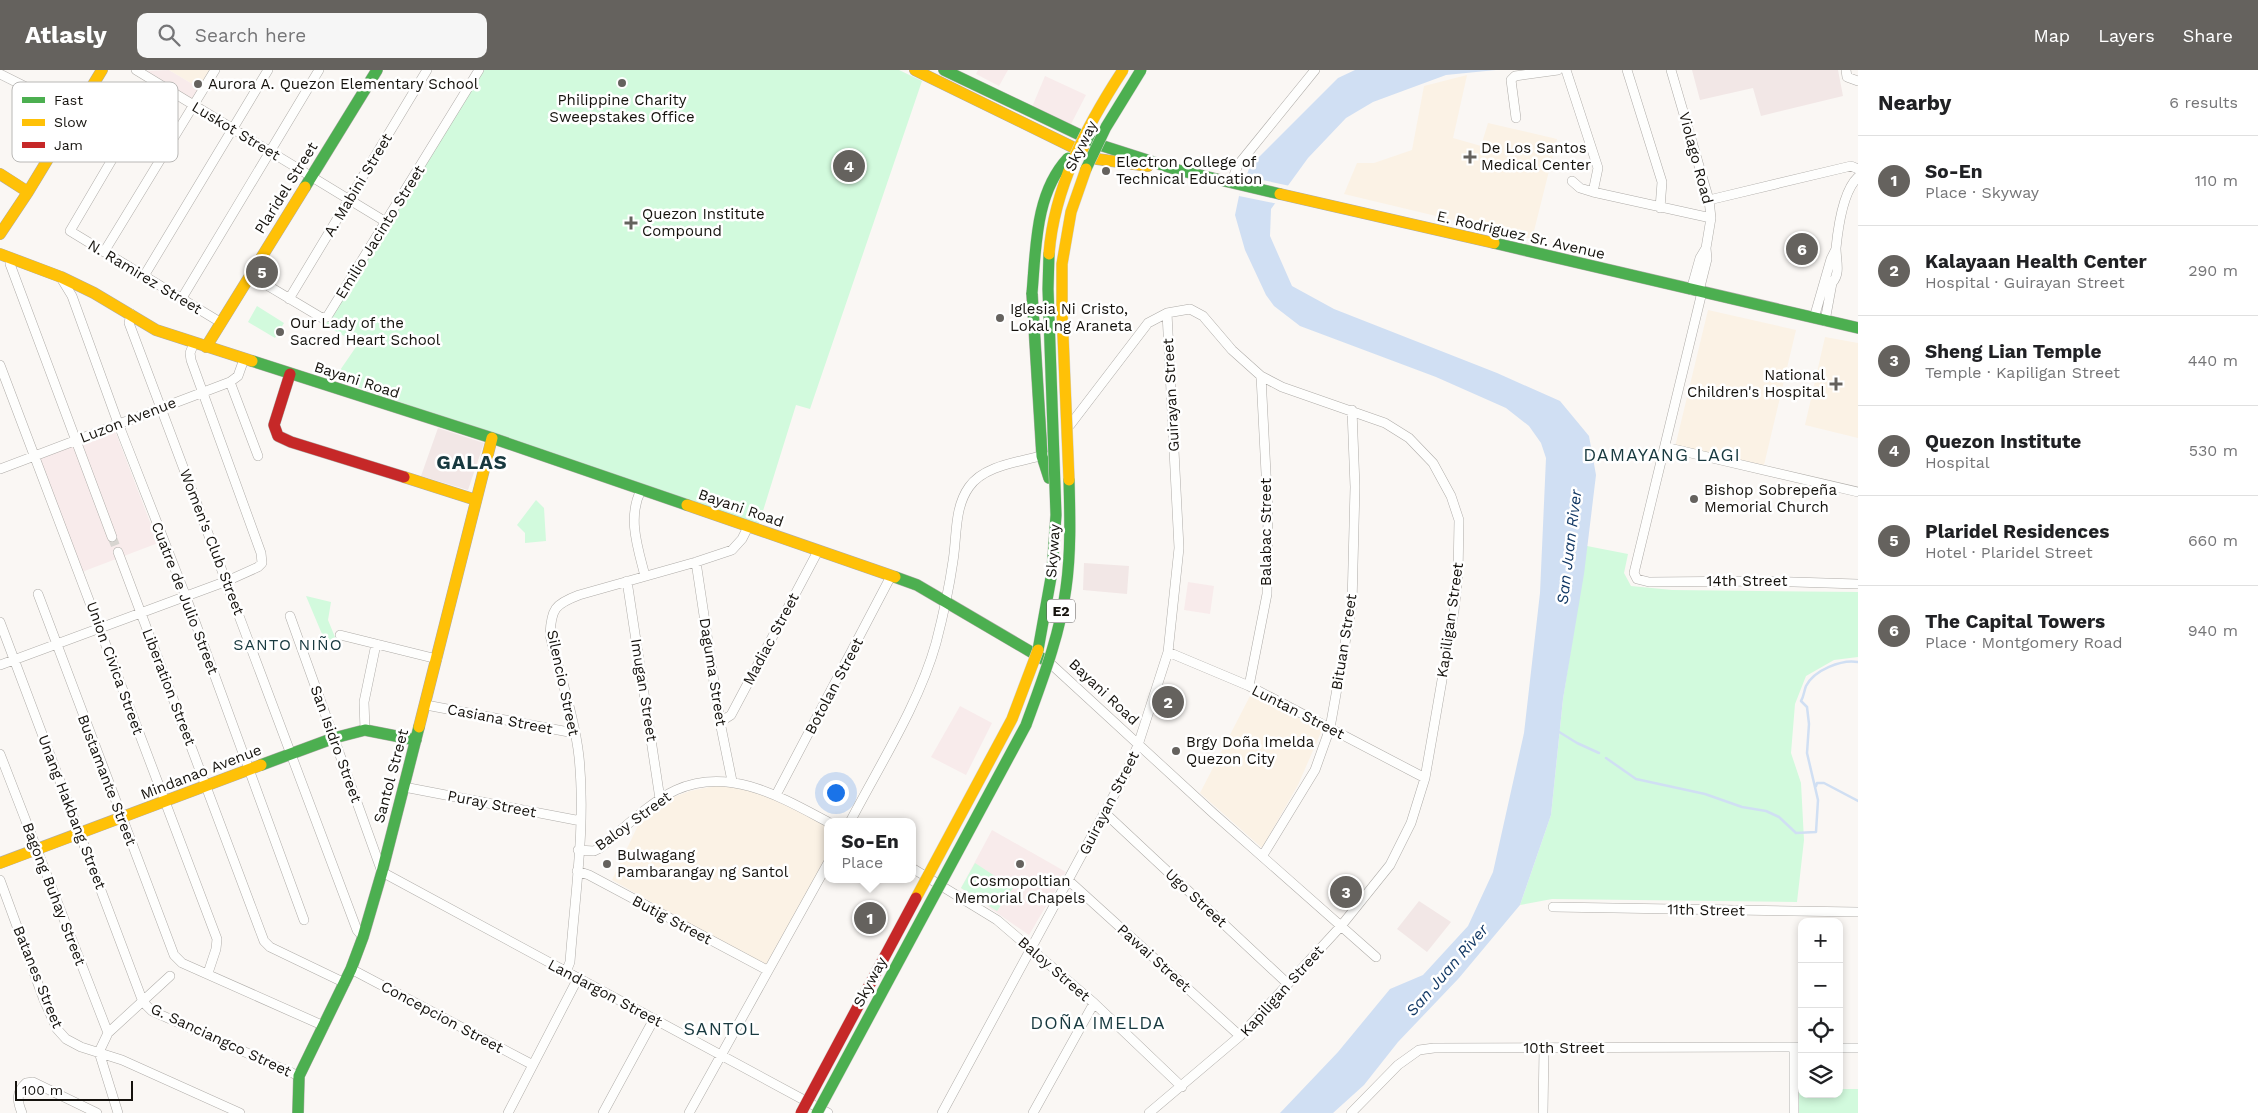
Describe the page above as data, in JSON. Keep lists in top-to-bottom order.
{
  "streets": {
    "main road": [
      "Skyway",
      "Plaridel Street",
      "E. Rodriguez Sr. Avenue",
      "Bayani Road",
      "E2",
      "Mindanao Avenue",
      "Santol Street"
    ],
    "street": [
      "Luskot Street",
      "Violago Road",
      "A. Mabini Street",
      "Emilio Jacinto Street",
      "N. Ramirez Street",
      "Guirayan Street",
      "Luzon Avenue",
      "Balabac Street",
      "Women's Club Street",
      "14th Street",
      "Cuatre de Julio Street",
      "Kapiligan Street",
      "Madiac Street",
      "Bituan Street",
      "Union Civica Street",
      "Daguma Street",
      "Silencio Street",
      "Botolan Street",
      "Liberation Street",
      "Imugan Street",
      "Luntan Street",
      "Casiana Street",
      "San Isidro Street",
      "Bustamante Street",
      "Puray Street",
      "Unang Hakbang Street",
      "Baloy Street",
      "Bagong Buhay Street",
      "Ugo Street",
      "11th Street",
      "Butig Street",
      "Pawai Street",
      "Batanes Street",
      "Landargon Street",
      "Concepcion Street",
      "G. Sanciangco Street",
      "10th Street"
    ]
  },
  "crossings": [
    ["Luskot Street", "A. Mabini Street"],
    ["Luskot Street", "Plaridel Street"],
    ["Luskot Street", "Emilio Jacinto Street"],
    ["Violago Road", "E. Rodriguez Sr. Avenue"],
    ["Violago Road", "14th Street"],
    ["A. Mabini Street", "Emilio Jacinto Street"],
    ["Plaridel Street", "Emilio Jacinto Street"],
    ["Plaridel Street", "N. Ramirez Street"],
    ["Plaridel Street", "Bayani Road"],
    ["Bayani Road", "Guirayan Street"],
    ["Bayani Road", "Women's Club Street"],
    ["Bayani Road", "Cuatre de Julio Street"],
    ["Bayani Road", "Kapiligan Street"],
    ["Bayani Road", "Madiac Street"],
    ["Bayani Road", "Bituan Street"],
    ["Bayani Road", "Silencio Street"],
    ["Bayani Road", "Botolan Street"],
    ["Bayani Road", "Santol Street"],
    ["Guirayan Street", "Kapiligan Street"],
    ["Guirayan Street", "Luntan Street"],
    ["Guirayan Street", "Baloy Street"],
    ["Guirayan Street", "Ugo Street"],
    ["Guirayan Street", "Pawai Street"],
    ["Luzon Avenue", "Women's Club Street"],
    ["Luzon Avenue", "Cuatre de Julio Street"],
    ["Luzon Avenue", "Union Civica Street"],
    ["Balabac Street", "Kapiligan Street"],
    ["Balabac Street", "Luntan Street"],
    ["Women's Club Street", "Mindanao Avenue"],
    ["Women's Club Street", "Santol Street"],
    ["Cuatre de Julio Street", "Mindanao Avenue"],
    ["Kapiligan Street", "Bituan Street"],
    ["Kapiligan Street", "Luntan Street"],
    ["Kapiligan Street", "Baloy Street"],
    ["Kapiligan Street", "Ugo Street"],
    ["Kapiligan Street", "Pawai Street"],
    ["Madiac Street", "Daguma Street"],
    ["Bituan Street", "Luntan Street"],
    ["Union Civica Street", "Mindanao Avenue"],
    ["Union Civica Street", "Bustamante Street"],
    ["Daguma Street", "Silencio Street"],
    ["Daguma Street", "Baloy Street"],
    ["Silencio Street", "Imugan Street"],
    ["Silencio Street", "Casiana Street"],
    ["Silencio Street", "Puray Street"],
    ["Silencio Street", "Baloy Street"],
    ["Silencio Street", "Butig Street"],
    ["Silencio Street", "Landargon Street"],
    ["Botolan Street", "Baloy Street"],
    ["Liberation Street", "Mindanao Avenue"],
    ["Liberation Street", "Santol Street"],
    ["Imugan Street", "Baloy Street"],
    ["Casiana Street", "Santol Street"],
    ["San Isidro Street", "Mindanao Avenue"],
    ["San Isidro Street", "Santol Street"],
    ["San Isidro Street", "Landargon Street"],
    ["Mindanao Avenue", "Santol Street"],
    ["Mindanao Avenue", "Bustamante Street"],
    ["Mindanao Avenue", "Unang Hakbang Street"],
    ["Mindanao Avenue", "Bagong Buhay Street"],
    ["Santol Street", "Puray Street"],
    ["Santol Street", "Landargon Street"],
    ["Santol Street", "Concepcion Street"],
    ["Santol Street", "G. Sanciangco Street"],
    ["Unang Hakbang Street", "G. Sanciangco Street"]
  ],
  "districts": [
    "DAMAYANG LAGI",
    "GALAS",
    "SANTO NIÑO",
    "DOÑA IMELDA",
    "SANTOL"
  ],
  "water": ["San Juan River"],
  "places": {
    "other": [
      "Philippine Charity Sweepstakes Office",
      "Aurora A. Quezon Elementary School",
      "Electron College of Technical Education",
      "Iglesia Ni Cristo, Lokal ng Araneta",
      "Our Lady of the Sacred Heart School",
      "Bishop Sobrepeña Memorial Church",
      "Brgy Doña Imelda Quezon City",
      "Bulwagang Pambarangay ng Santol",
      "Cosmopoltian Memorial Chapels"
    ],
    "health": ["De Los Santos Medical Center", "Quezon Institute Compound", "National Children's Hospital"]
  },
  "legend": ["Fast", "Slow", "Jam"],
  "scale_bar": "100 m",
  "page": {
    "header": "Atlasly",
    "search": "Search here",
    "nav": ["Map", "Layers", "Share"],
    "heading": ["Nearby", "6 results"],
    "list": [
      {
        "mark": "1",
        "name": "So-En",
        "note": "Place · Skyway",
        "value": "110 m"
      },
      {
        "mark": "2",
        "name": "Kalayaan Health Center",
        "note": "Hospital · Guirayan Street",
        "value": "290 m"
      },
      {
        "mark": "3",
        "name": "Sheng Lian Temple",
        "note": "Temple · Kapiligan Street",
        "value": "440 m"
      },
      {
        "mark": "4",
        "name": "Quezon Institute",
        "note": "Hospital",
        "value": "530 m"
      },
      {
        "mark": "5",
        "name": "Plaridel Residences",
        "note": "Hotel · Plaridel Street",
        "value": "660 m"
      },
      {
        "mark": "6",
        "name": "The Capital Towers",
        "note": "Place · Montgomery Road",
        "value": "940 m"
      }
    ],
    "pins": [
      "4",
      "6",
      "5",
      "2",
      "3",
      "1"
    ],
    "popup": ["So-En", "Place"],
    "map_buttons": ["+", "−"],
    "scale": "100 m"
  }
}
